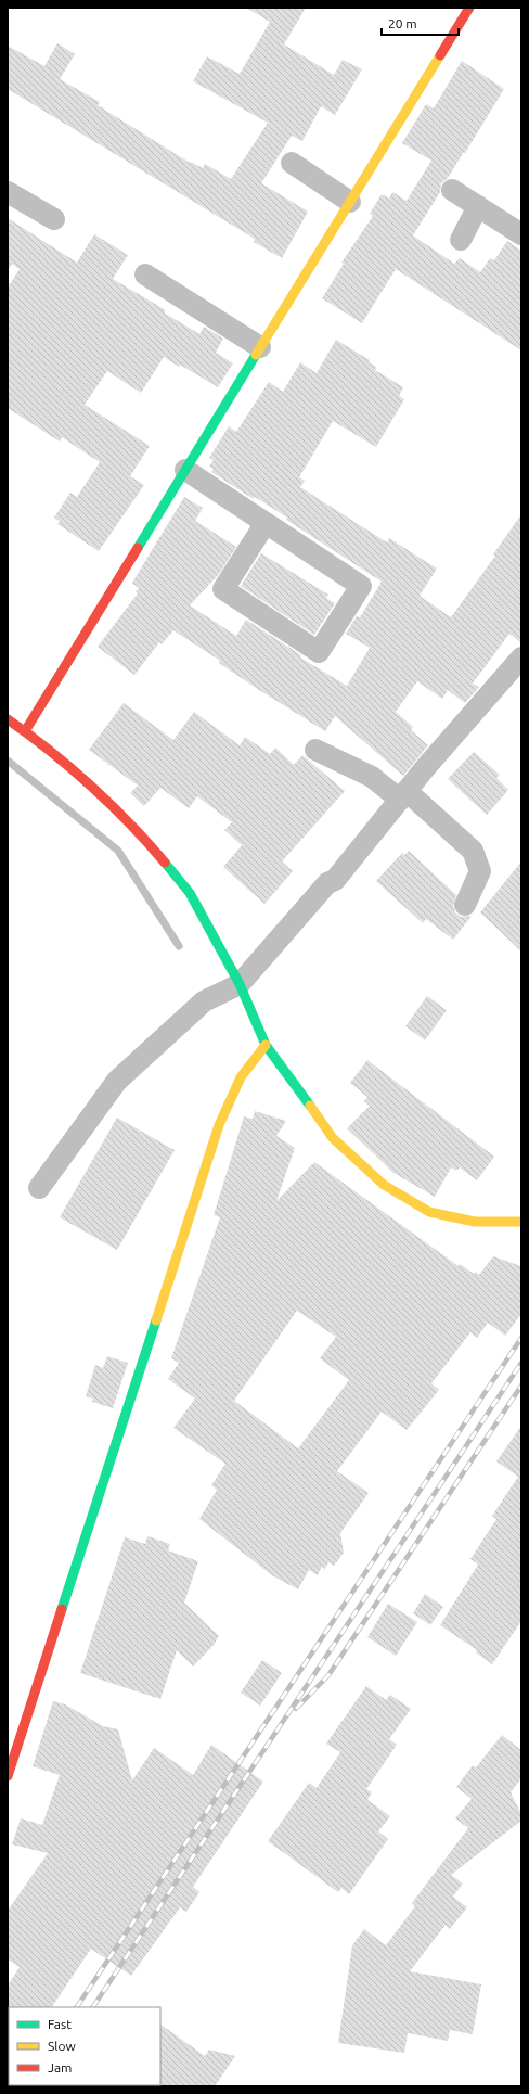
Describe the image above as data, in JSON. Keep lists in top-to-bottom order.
{
  "legend": ["Fast", "Slow", "Jam"],
  "scale_bar": "20 m"
}
